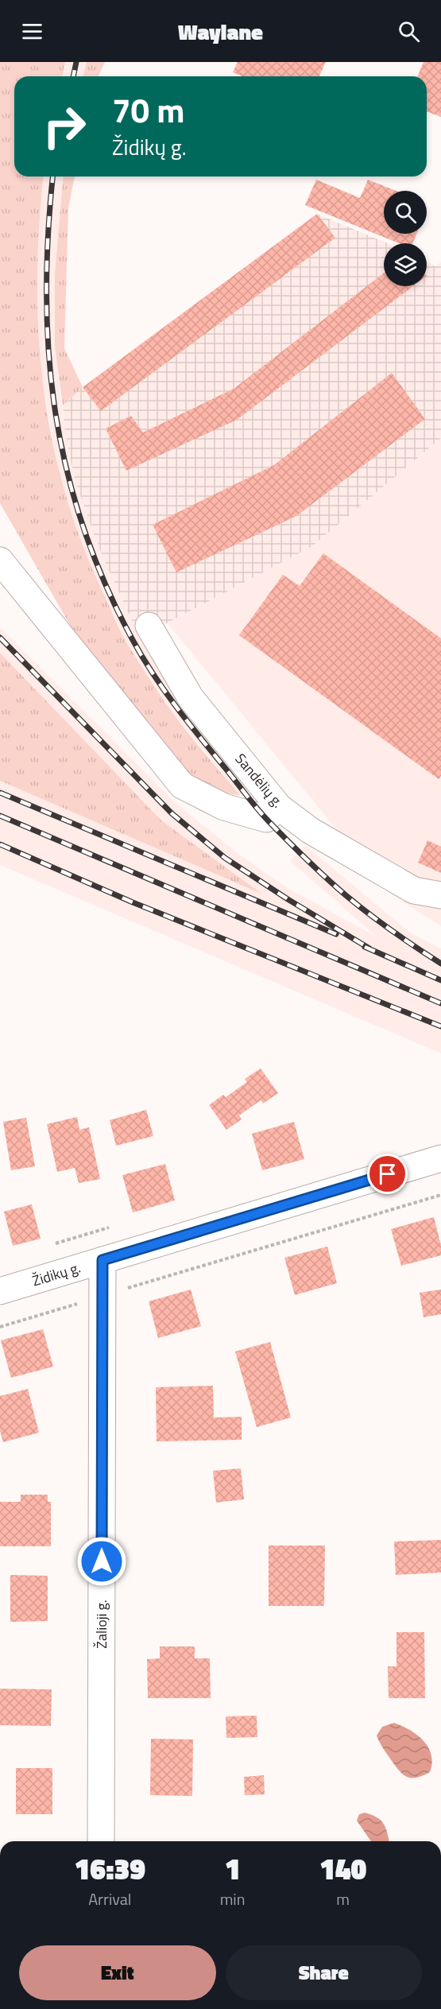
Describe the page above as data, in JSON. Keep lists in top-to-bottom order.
{
  "streets": {
    "street": ["Sandėlių g.", "Židikų g.", "Žalioji g."]
  },
  "crossings": [
    ["Židikų g.", "Žalioji g."]
  ],
  "page": {
    "header": "Waylane",
    "turn": ["70 m", "Židikų g."],
    "eta": [
      "16:39",
      "Arrival",
      "1",
      "min",
      "140",
      "m"
    ],
    "buttons": ["Exit", "Share"]
  }
}
